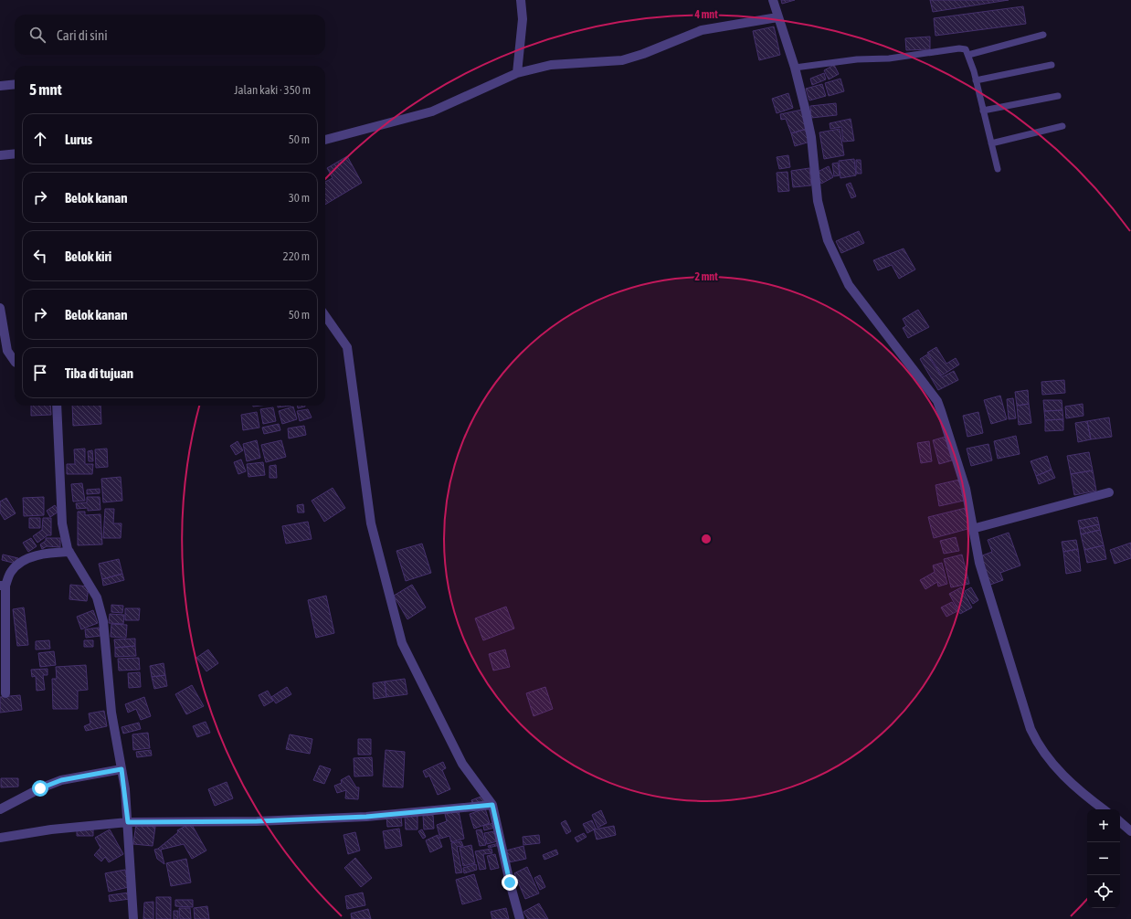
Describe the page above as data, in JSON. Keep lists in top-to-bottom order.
{
  "page": {
    "search": "Cari di sini",
    "heading": ["5 mnt", "Jalan kaki · 350 m"],
    "list": [
      ["Lurus", "50 m"],
      ["Belok kanan", "30 m"],
      ["Belok kiri", "220 m"],
      ["Belok kanan", "50 m"],
      "Tiba di tujuan"
    ],
    "map_buttons": ["+", "−"]
  },
  "rings": ["4 mnt", "2 mnt"]
}
